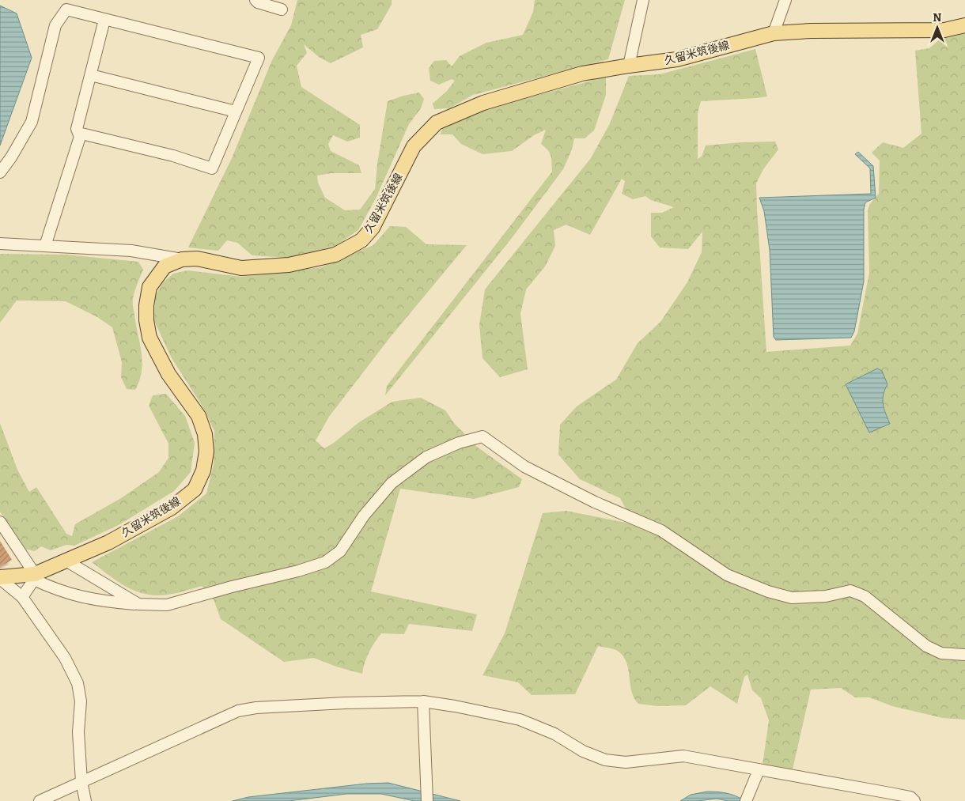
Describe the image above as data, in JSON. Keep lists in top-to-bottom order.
{
  "streets": {
    "main road": ["久留米筑後線"]
  },
  "north": "top"
}
